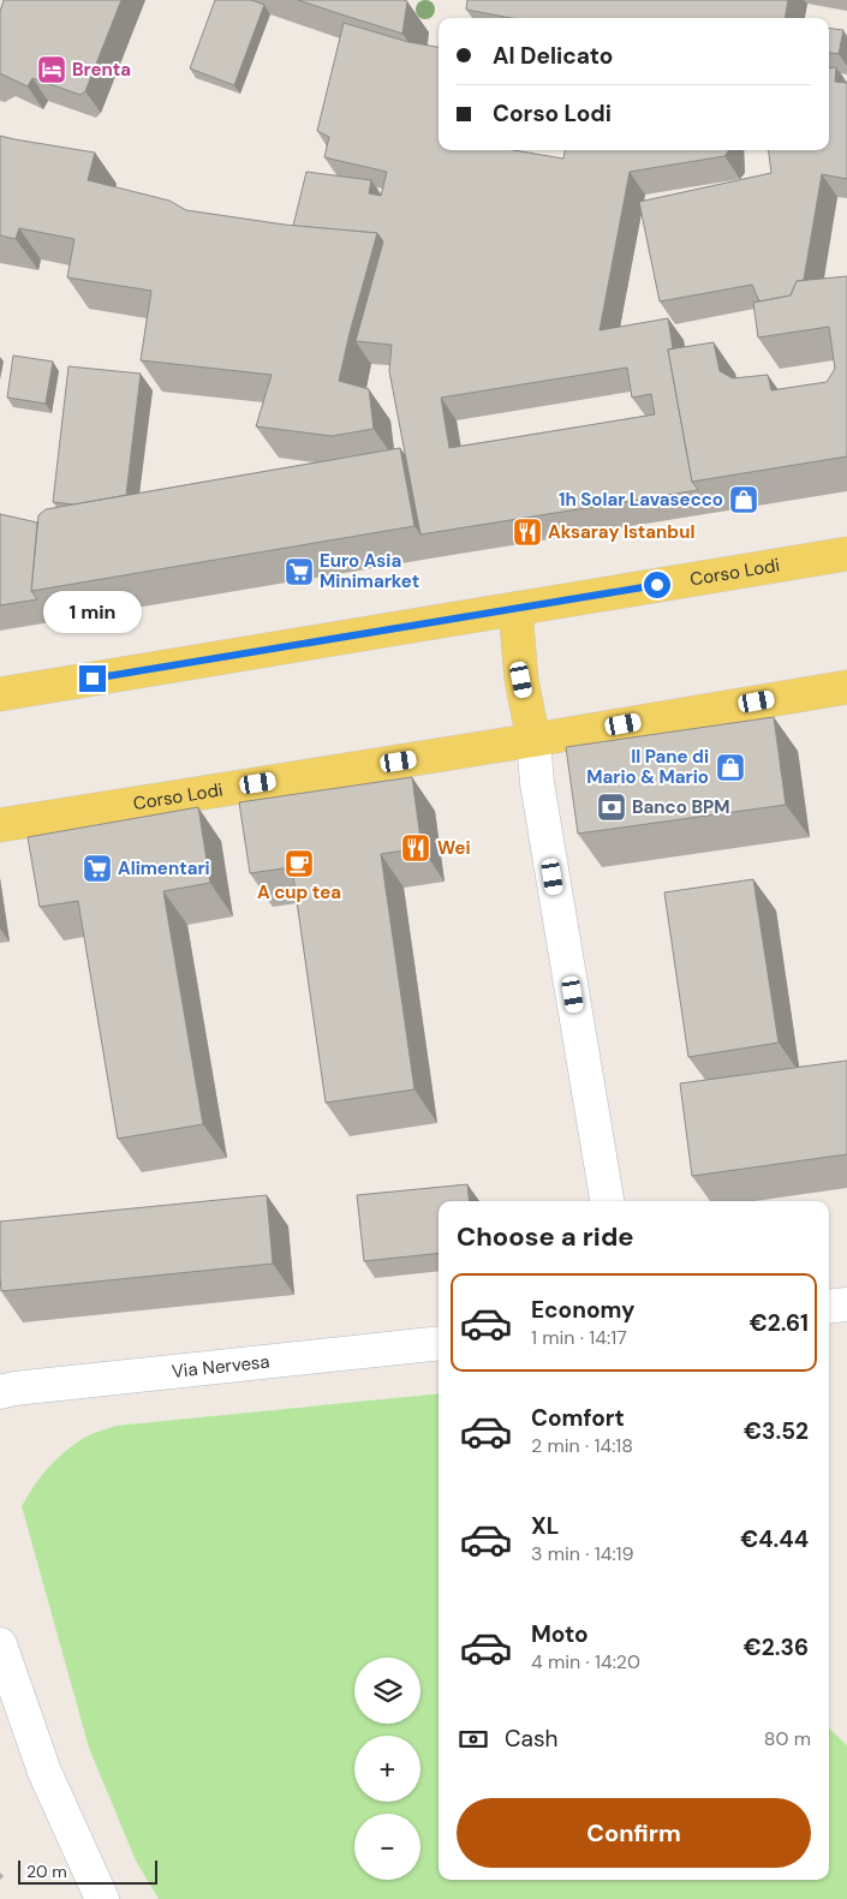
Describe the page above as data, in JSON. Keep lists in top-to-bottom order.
{
  "streets": {
    "main road": ["Corso Lodi"],
    "street": ["Via Nervesa"]
  },
  "places": {
    "hotel": ["Brenta"],
    "shop": ["1h Solar Lavasecco", "Il Pane di Mario & Mario"],
    "restaurant": ["Aksaray Istanbul", "Wei"],
    "supermarket": ["Euro Asia Minimarket", "Alimentari"],
    "bank": ["Banco BPM"],
    "cafe": ["A cup tea"]
  },
  "scale_bar": "20 m",
  "page": {
    "banner": ["Al Delicato", "Corso Lodi"],
    "bubble": "1 min",
    "heading": "Choose a ride",
    "list": [
      {
        "name": "Economy",
        "note": "1 min · 14:17",
        "value": "€2.61"
      },
      {
        "name": "Comfort",
        "note": "2 min · 14:18",
        "value": "€3.52"
      },
      {
        "name": "XL",
        "note": "3 min · 14:19",
        "value": "€4.44"
      },
      {
        "name": "Moto",
        "note": "4 min · 14:20",
        "value": "€2.36"
      }
    ],
    "map_buttons": ["+", "−"],
    "pay": ["Cash", "80 m"],
    "buttons": "Confirm",
    "scale": "20 m"
  }
}
